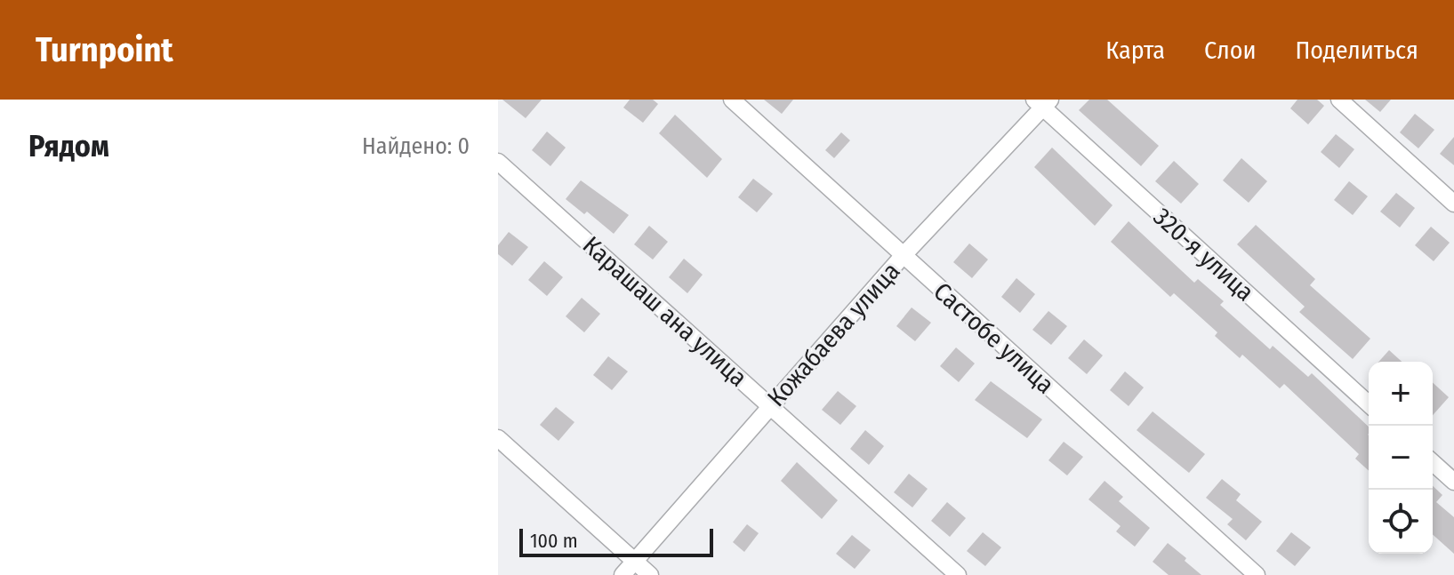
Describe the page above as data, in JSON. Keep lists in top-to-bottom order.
{
  "streets": {
    "street": [
      "320-я улица",
      "Карашаш ана улица",
      "Кожабаева улица",
      "Састобе улица"
    ]
  },
  "crossings": [
    ["320-я улица", "Кожабаева улица"],
    ["Карашаш ана улица", "Кожабаева улица"],
    ["Кожабаева улица", "Састобе улица"]
  ],
  "scale_bar": "100 m",
  "page": {
    "header": "Turnpoint",
    "nav": ["Карта", "Слои", "Поделиться"],
    "heading": ["Рядом", "Найдено: 0"],
    "map_buttons": ["+", "−"],
    "scale": "100 m"
  }
}
